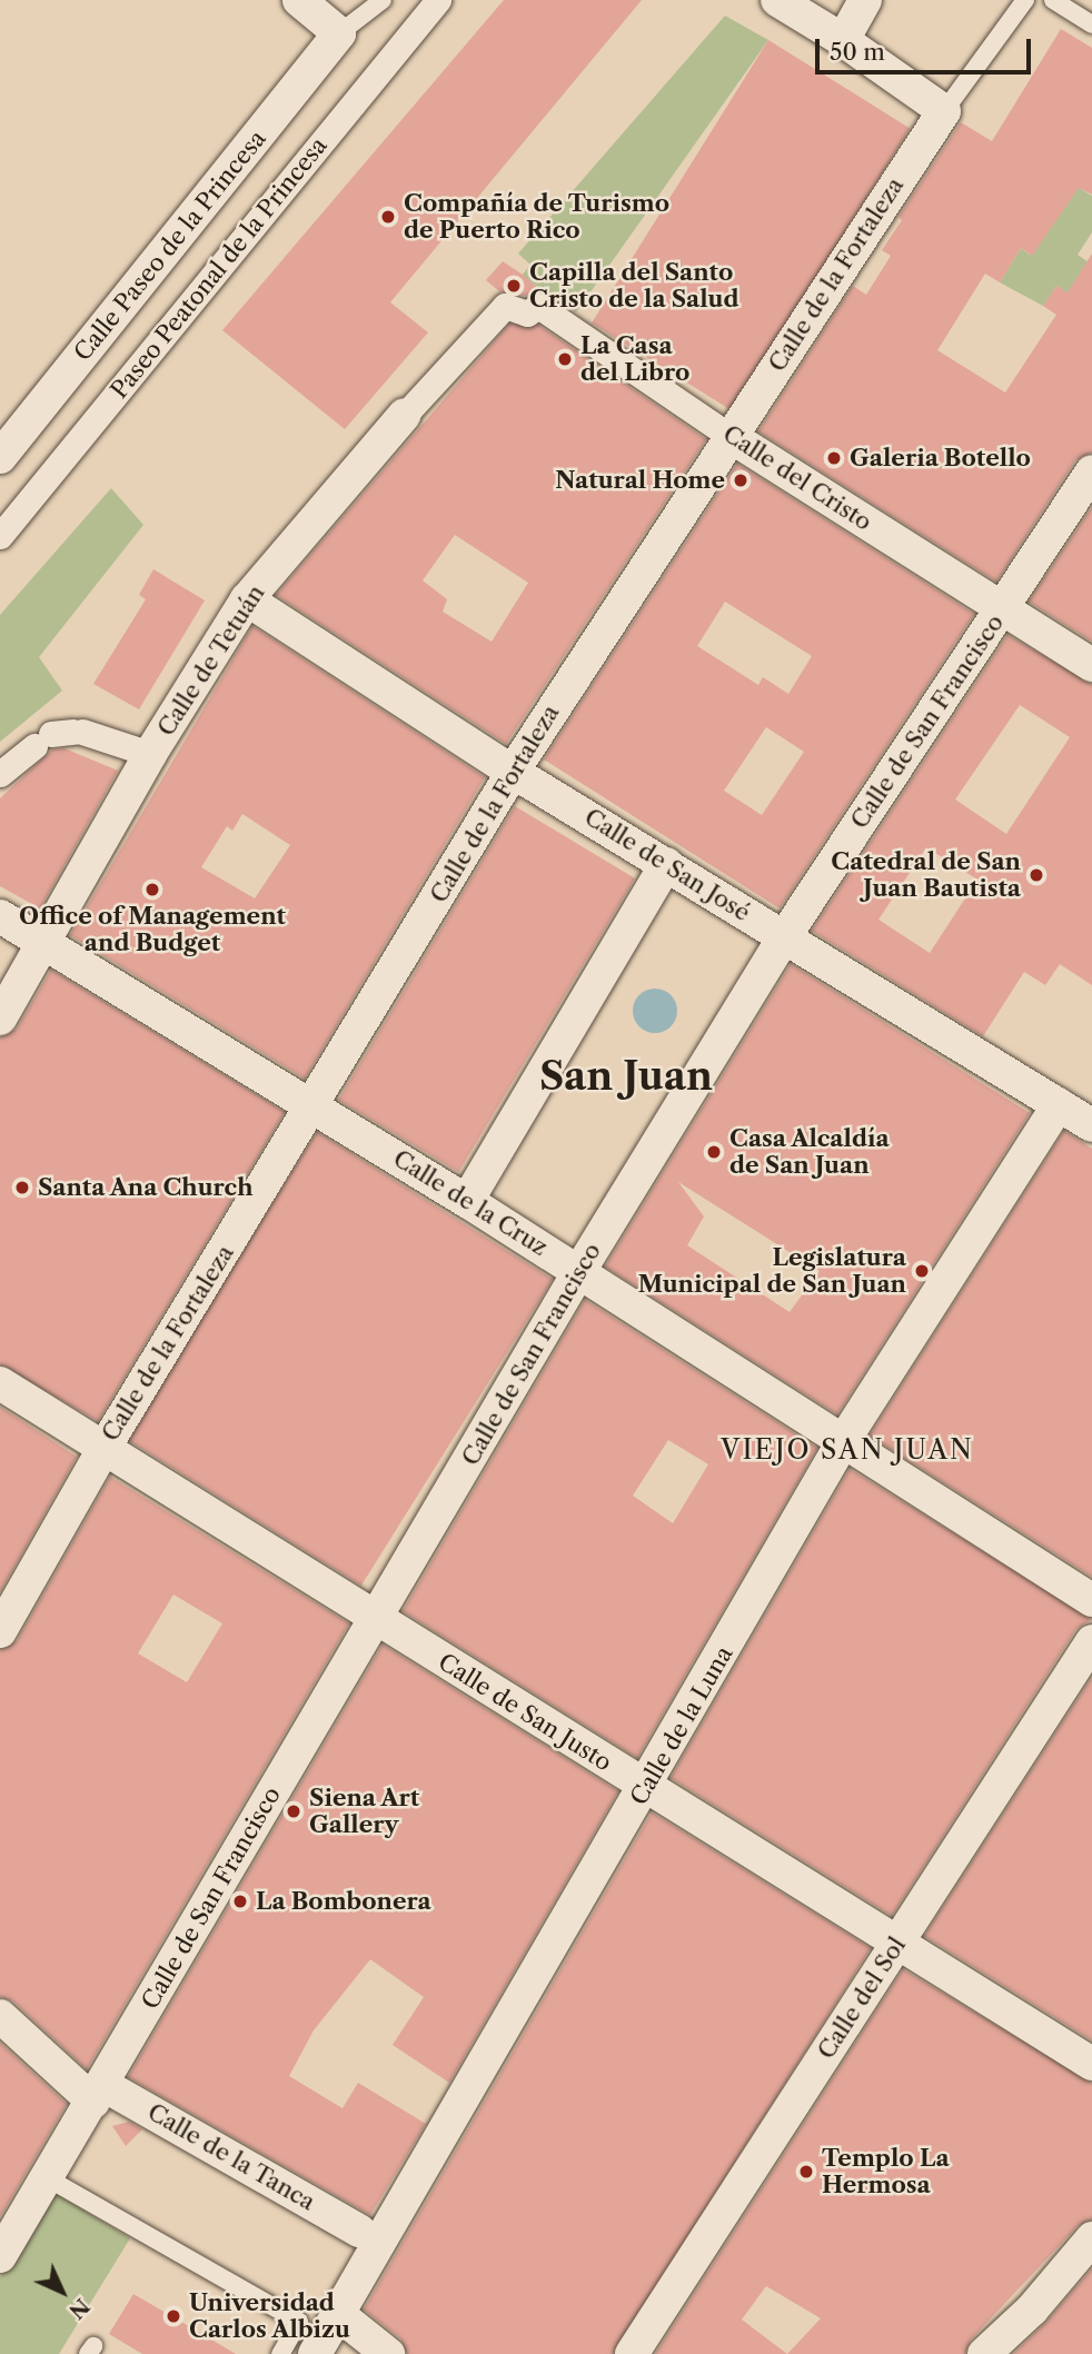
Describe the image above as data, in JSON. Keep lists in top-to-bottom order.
{
  "streets": {
    "street": [
      "Calle Paseo de la Princesa",
      "Paseo Peatonal de la Princesa",
      "Calle de la Fortaleza",
      "Calle del Cristo",
      "Calle de Tetuán",
      "Calle de San Francisco",
      "Calle de San José",
      "Calle de la Cruz",
      "Calle de San Justo",
      "Calle de la Luna",
      "Calle del Sol",
      "Calle de la Tanca"
    ]
  },
  "crossings": [
    ["Calle de la Fortaleza", "Calle del Cristo"],
    ["Calle de la Fortaleza", "Calle de San José"],
    ["Calle de la Fortaleza", "Calle de la Cruz"],
    ["Calle de la Fortaleza", "Calle de San Justo"],
    ["Calle del Cristo", "Calle de Tetuán"],
    ["Calle del Cristo", "Calle de San Francisco"],
    ["Calle de Tetuán", "Calle de San José"],
    ["Calle de Tetuán", "Calle de la Cruz"],
    ["Calle de San Francisco", "Calle de San José"],
    ["Calle de San Francisco", "Calle de la Cruz"],
    ["Calle de San Francisco", "Calle de San Justo"],
    ["Calle de San Francisco", "Calle de la Tanca"],
    ["Calle de San José", "Calle de la Luna"],
    ["Calle de la Cruz", "Calle de la Luna"],
    ["Calle de San Justo", "Calle de la Luna"],
    ["Calle de San Justo", "Calle del Sol"]
  ],
  "districts": ["San Juan", "VIEJO SAN JUAN"],
  "places": [
    "Compañía de Turismo de Puerto Rico",
    "Capilla del Santo Cristo de la Salud",
    "La Casa del Libro",
    "Galeria Botello",
    "Natural Home",
    "Catedral de San Juan Bautista",
    "Office of Management and Budget",
    "Casa Alcaldía de San Juan",
    "Santa Ana Church",
    "Legislatura Municipal de San Juan",
    "Siena Art Gallery",
    "La Bombonera",
    "Templo La Hermosa",
    "Universidad Carlos Albizu"
  ],
  "scale_bar": "50 m",
  "north": "bottom right"
}
